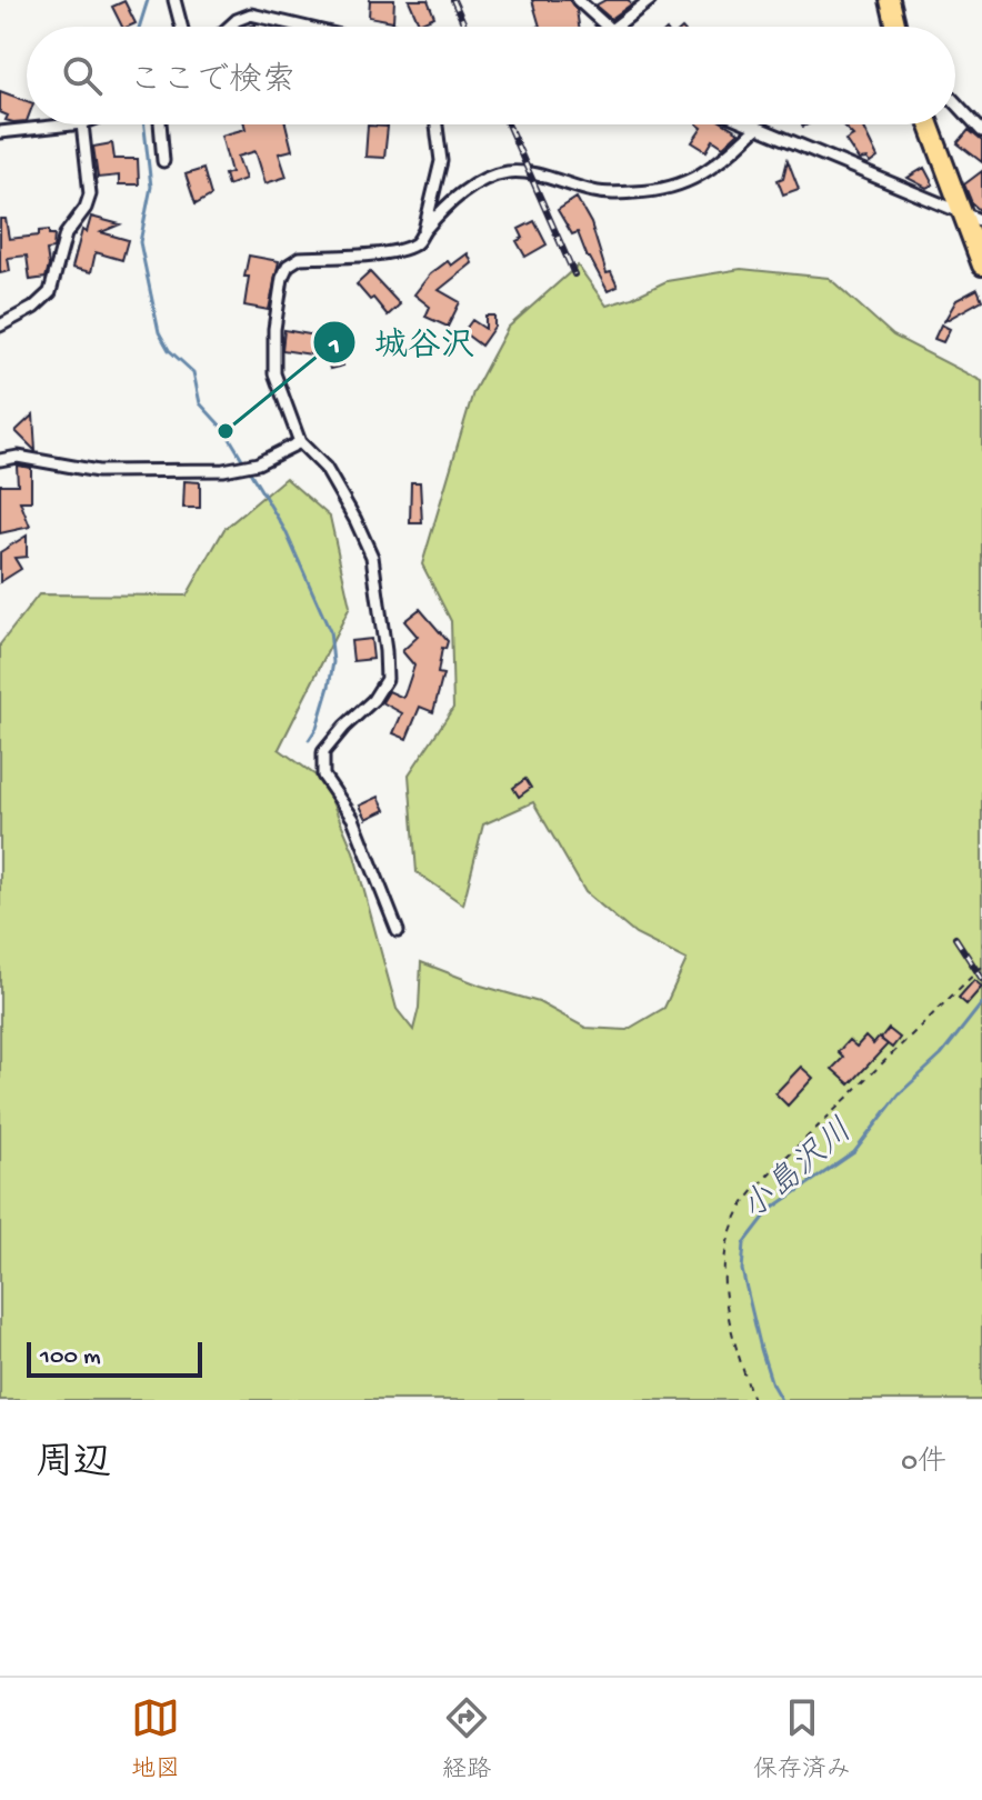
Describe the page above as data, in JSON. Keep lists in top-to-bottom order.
{
  "water": ["小島沢川"],
  "places": ["城谷沢"],
  "scale_bar": "100 m",
  "page": {
    "search": "ここで検索",
    "scale": "100 m",
    "heading": ["周辺", "0件"],
    "nav": ["地図", "経路", "保存済み"]
  }
}
